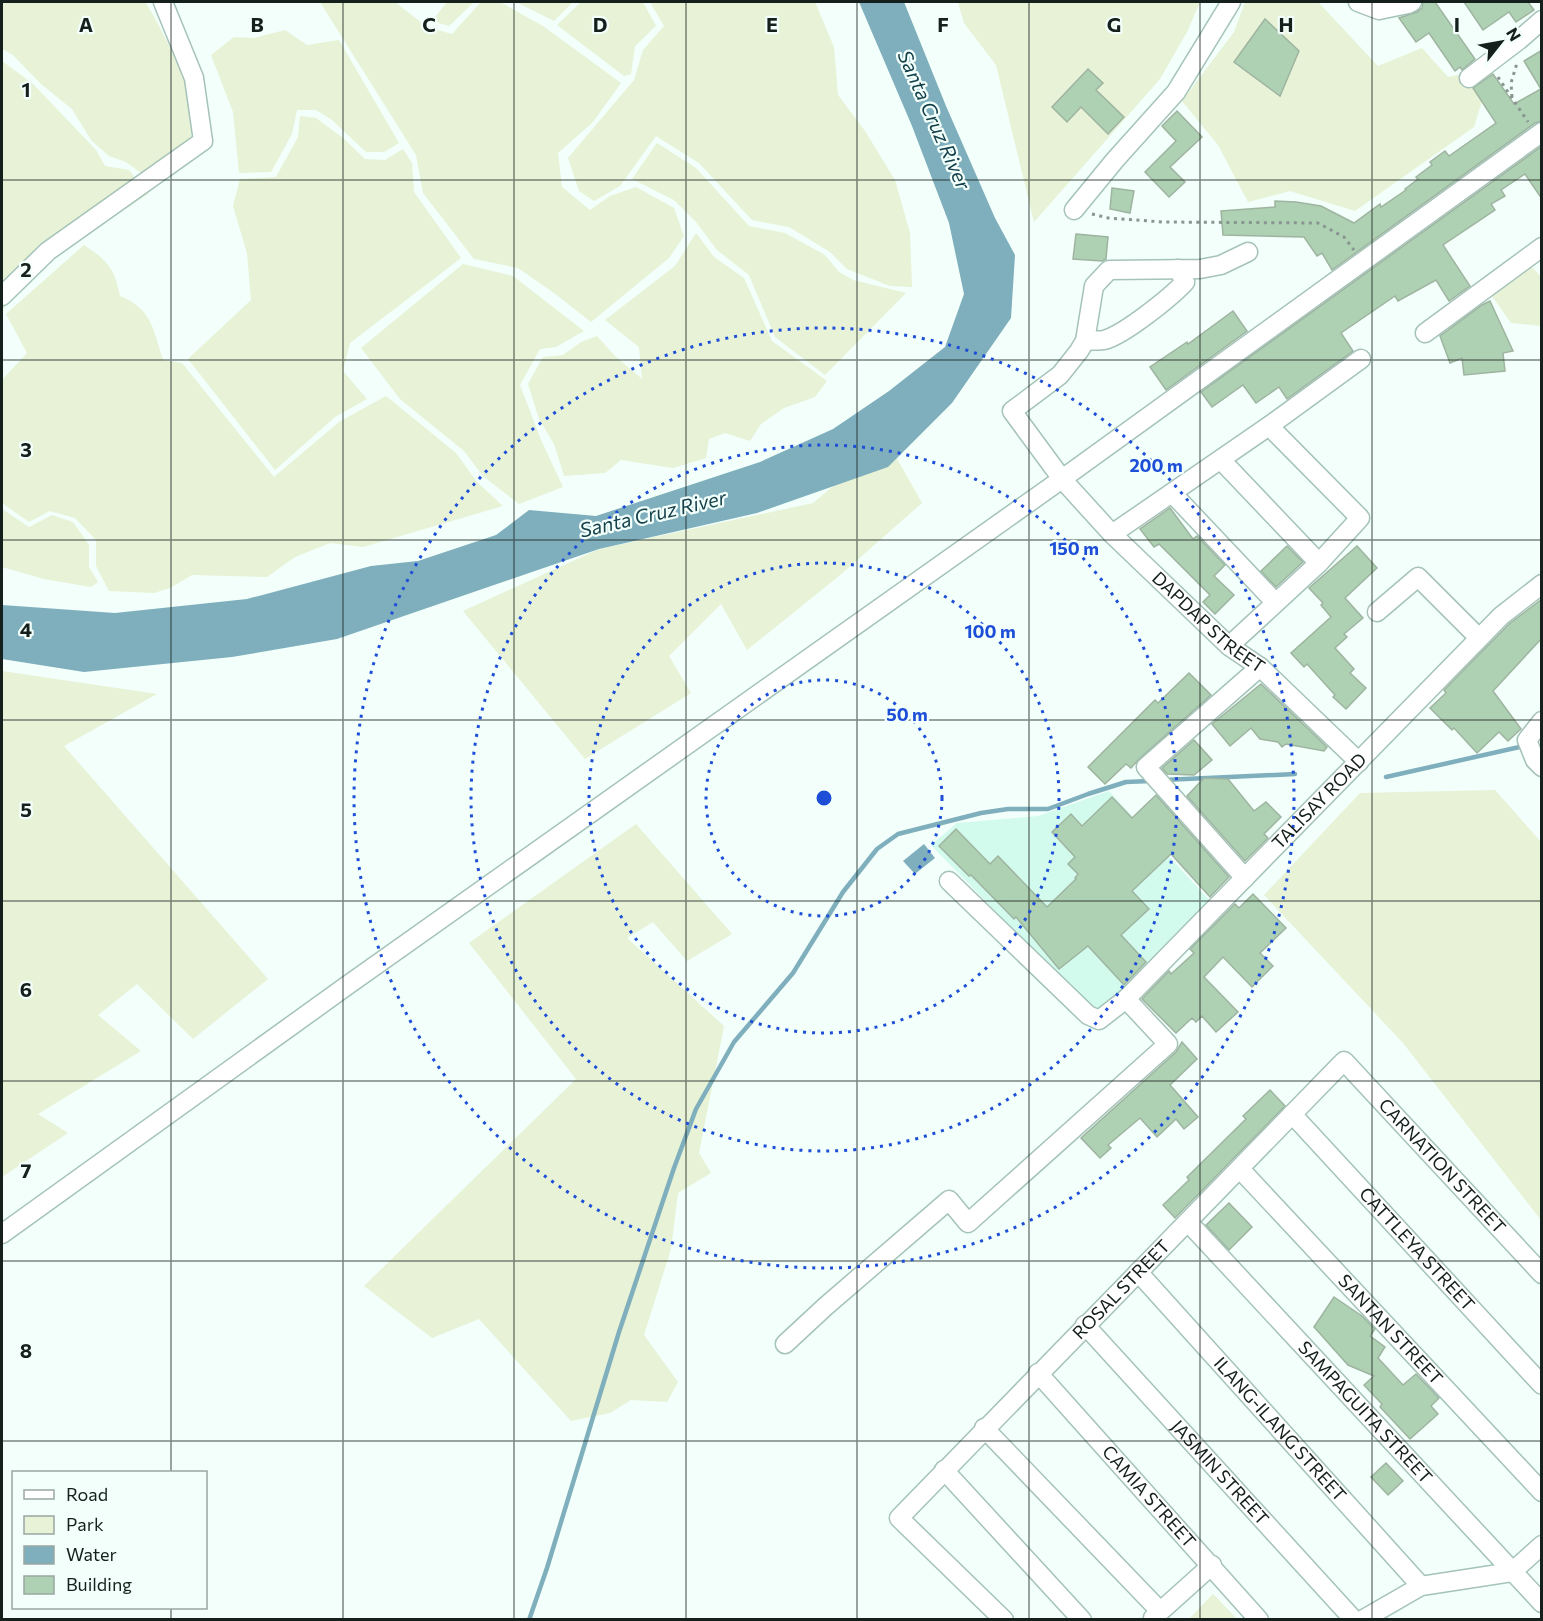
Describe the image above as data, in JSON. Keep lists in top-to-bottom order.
{
  "streets": {
    "street": [
      "DAPDAP STREET",
      "TALISAY ROAD",
      "CARNATION STREET",
      "CATTLEYA STREET",
      "ROSAL STREET",
      "SANTAN STREET",
      "SAMPAGUITA STREET",
      "ILANG-ILANG STREET",
      "JASMIN STREET",
      "CAMIA STREET"
    ]
  },
  "crossings": [
    ["DAPDAP STREET", "TALISAY ROAD"],
    ["CARNATION STREET", "ROSAL STREET"],
    ["CATTLEYA STREET", "ROSAL STREET"],
    ["ROSAL STREET", "SANTAN STREET"],
    ["ROSAL STREET", "SAMPAGUITA STREET"],
    ["ROSAL STREET", "ILANG-ILANG STREET"],
    ["ROSAL STREET", "JASMIN STREET"],
    ["ROSAL STREET", "CAMIA STREET"]
  ],
  "water": ["Santa Cruz River"],
  "legend": [
    "Road",
    "Park",
    "Water",
    "Building"
  ],
  "north": "top right",
  "grid": {
    "columns": [
      "A",
      "B",
      "C",
      "D",
      "E",
      "F",
      "G",
      "H",
      "I"
    ],
    "rows": [
      "1",
      "2",
      "3",
      "4",
      "5",
      "6",
      "7",
      "8"
    ]
  },
  "rings": [
    "200 m",
    "150 m",
    "100 m",
    "50 m"
  ]
}
